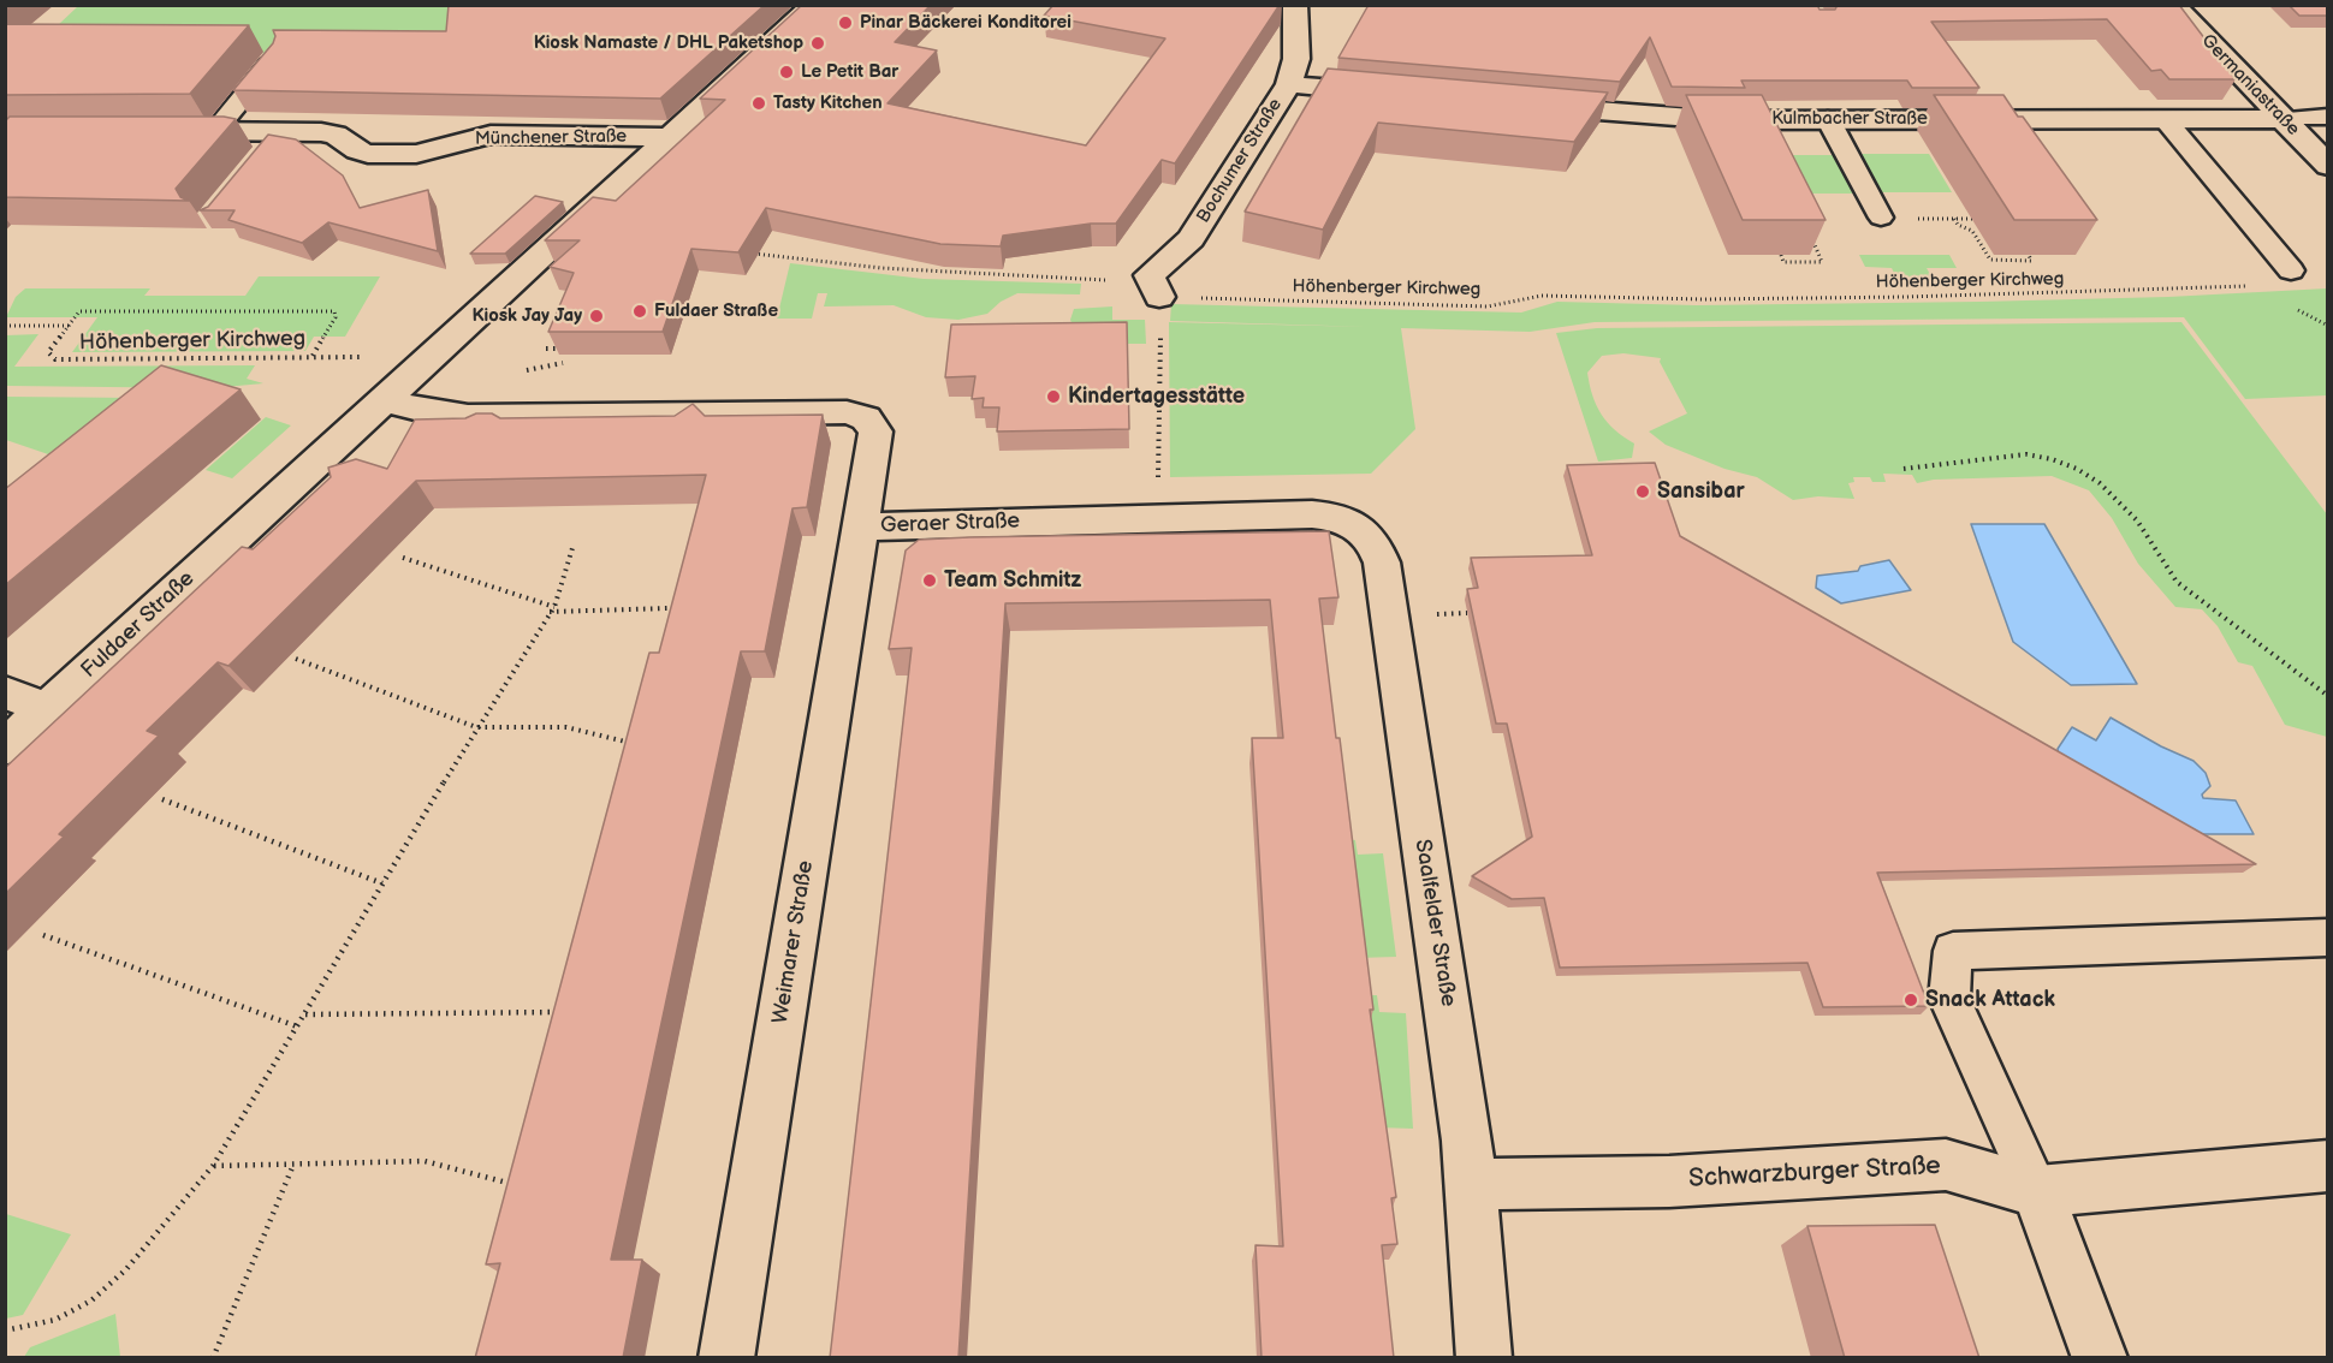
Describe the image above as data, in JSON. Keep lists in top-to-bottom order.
{
  "streets": {
    "street": [
      "Germaniastraße",
      "Kulmbacher Straße",
      "Münchener Straße",
      "Bochumer Straße",
      "Geraer Straße",
      "Fuldaer Straße",
      "Saalfelder Straße",
      "Weimarer Straße",
      "Schwarzburger Straße"
    ],
    "path": ["Höhenberger Kirchweg"]
  },
  "crossings": [
    ["Germaniastraße", "Kulmbacher Straße"],
    ["Münchener Straße", "Fuldaer Straße"],
    ["Bochumer Straße", "Höhenberger Kirchweg"],
    ["Höhenberger Kirchweg", "Fuldaer Straße"],
    ["Geraer Straße", "Fuldaer Straße"],
    ["Geraer Straße", "Saalfelder Straße"],
    ["Geraer Straße", "Weimarer Straße"],
    ["Saalfelder Straße", "Schwarzburger Straße"]
  ],
  "places": [
    "Pinar Bäckerei Konditorei",
    "Kiosk Namaste / DHL Paketshop",
    "Le Petit Bar",
    "Tasty Kitchen",
    "Fuldaer Straße",
    "Kiosk Jay Jay",
    "Kindertagesstätte",
    "Sansibar",
    "Team Schmitz",
    "Snack Attack"
  ]
}
